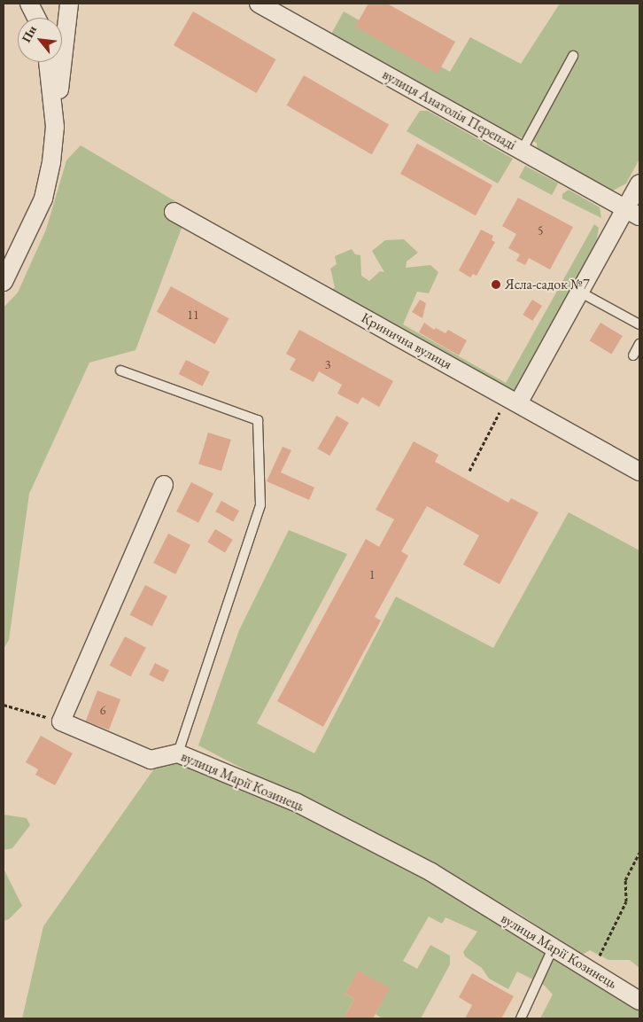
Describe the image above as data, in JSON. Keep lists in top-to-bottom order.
{
  "streets": {
    "street": ["вулиця Анатолія Перепаді", "Кринична вулиця", "вулиця Марії Козинець"]
  },
  "places": ["Ясла-садок №7"],
  "house_numbers": [
    "5",
    "11",
    "3",
    "1",
    "6"
  ],
  "north": "top left"
}
